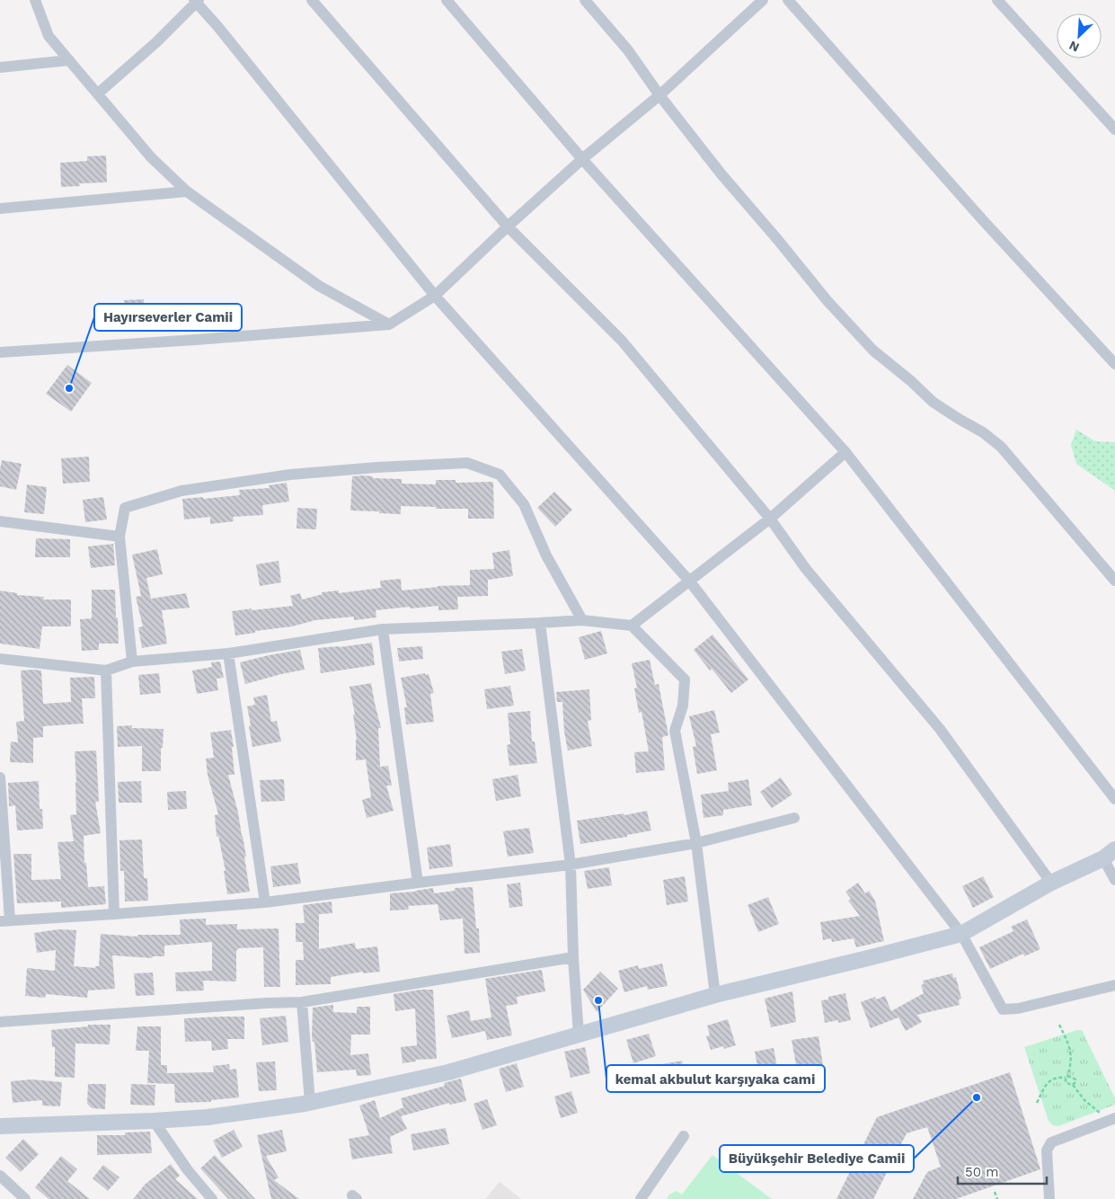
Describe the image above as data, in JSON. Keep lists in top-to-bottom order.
{
  "places": ["Hayırseverler Camii", "kemal akbulut karşıyaka cami", "Büyükşehir Belediye Camii"],
  "scale_bar": "50 m",
  "north": "bottom left"
}
